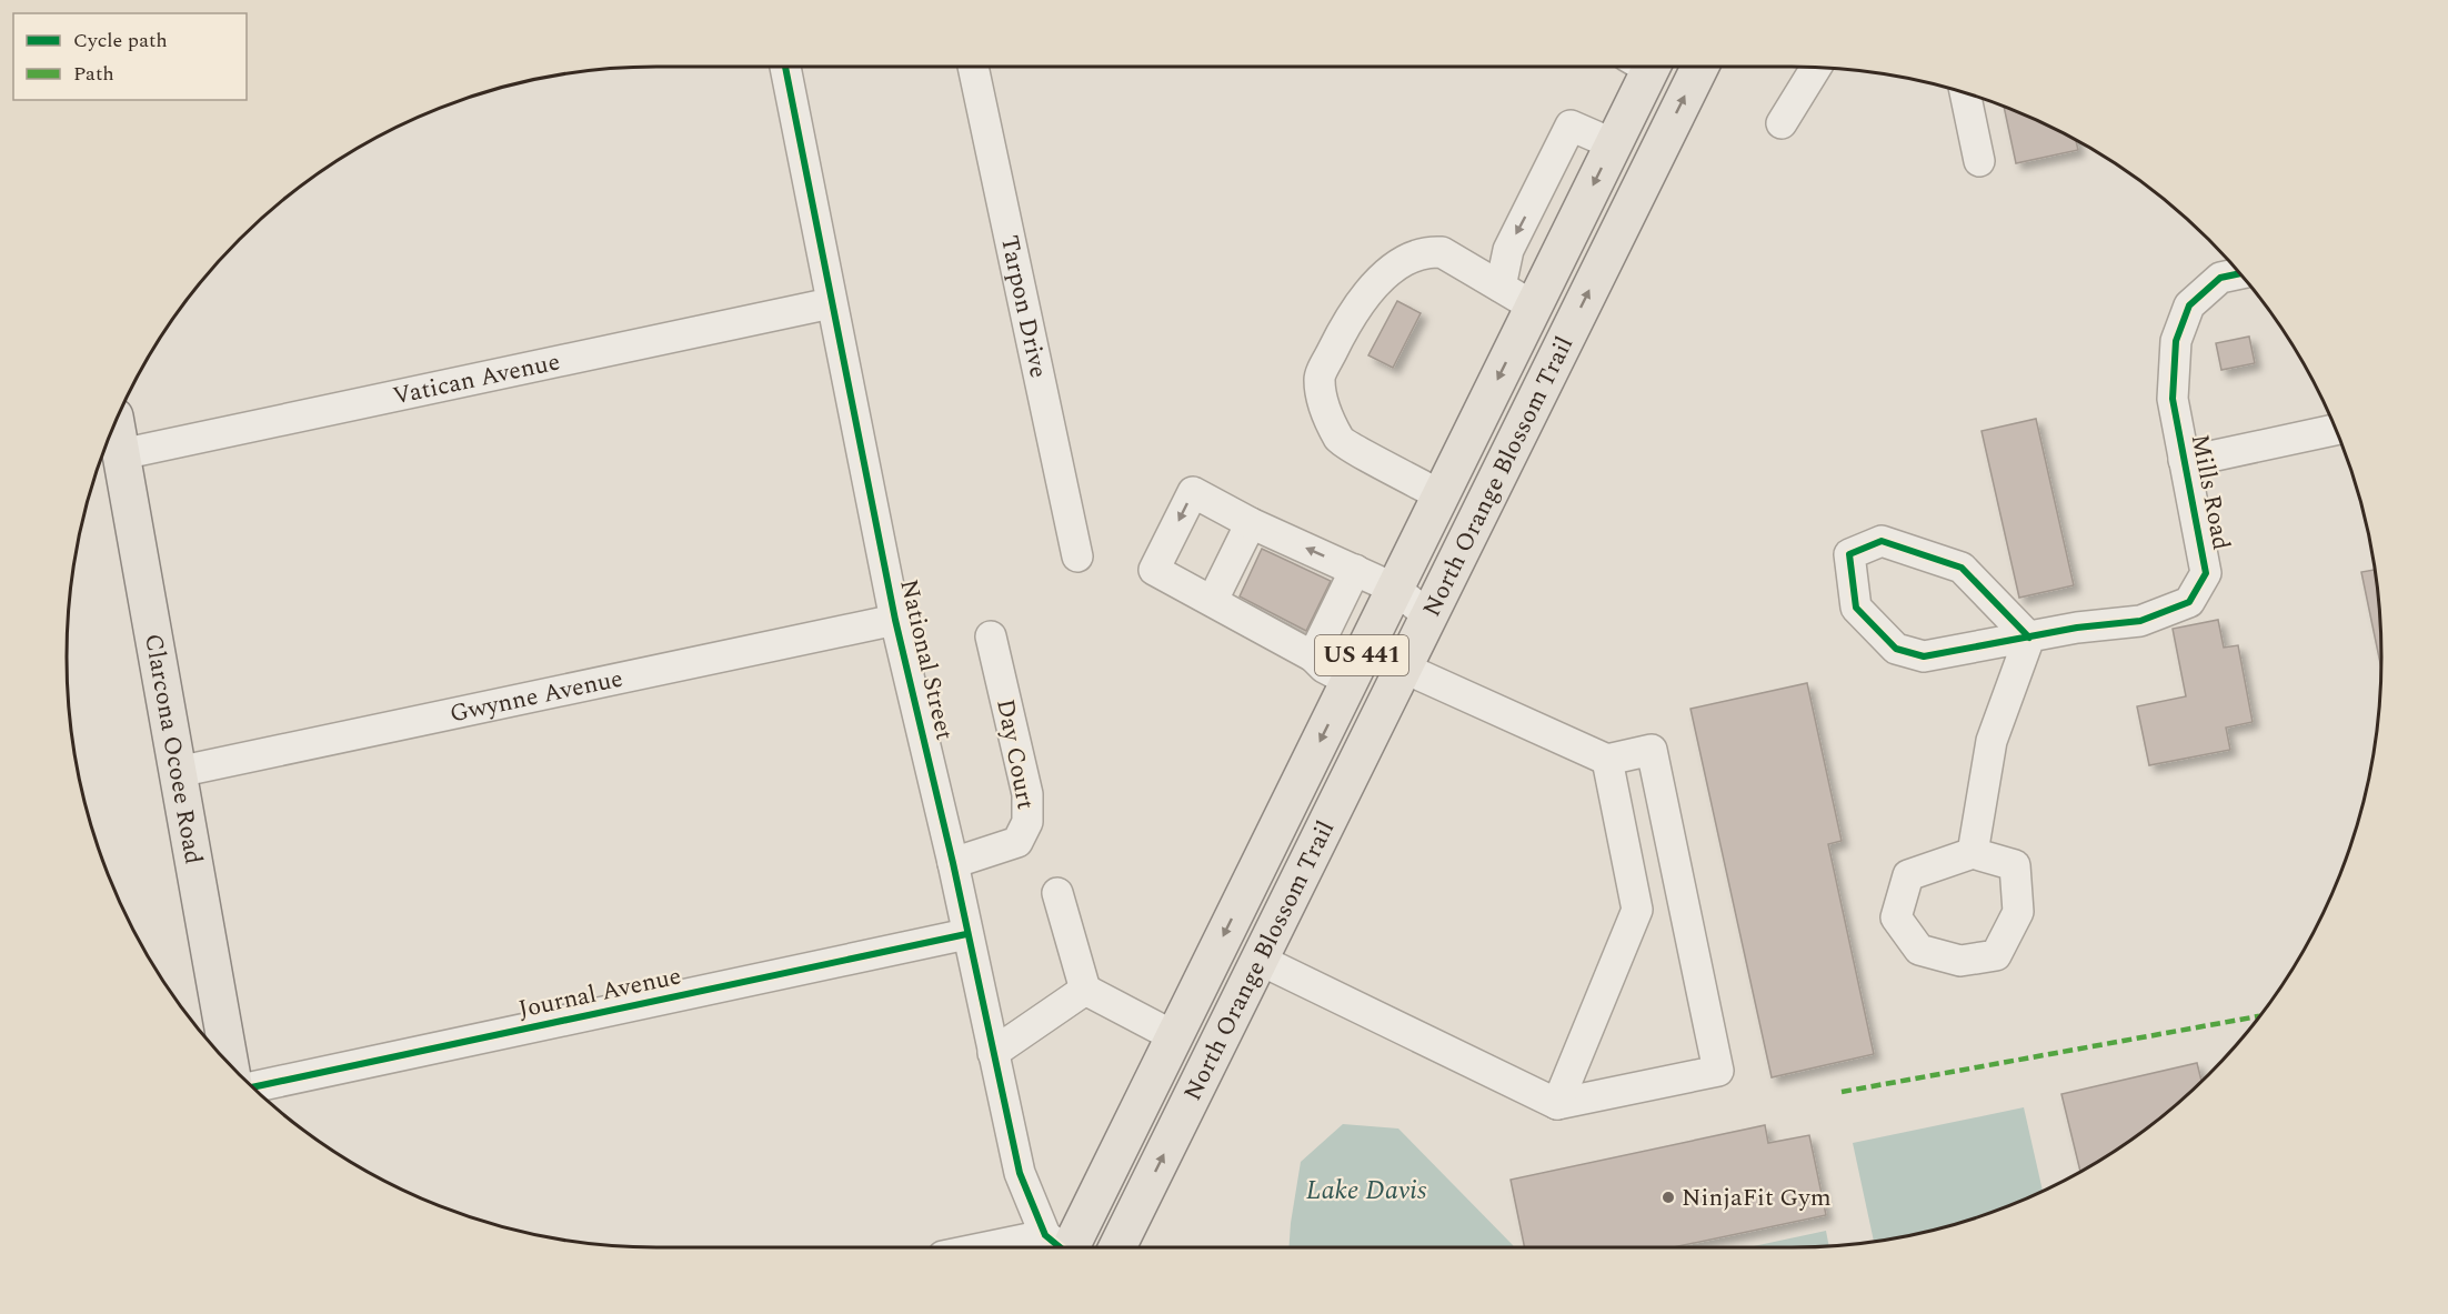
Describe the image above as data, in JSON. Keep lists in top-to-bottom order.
{
  "streets": {
    "main road": ["North Orange Blossom Trail", "US 441", "Clarcona Ocoee Road"],
    "street": [
      "Tarpon Drive",
      "Vatican Avenue",
      "Mills Road",
      "National Street",
      "Gwynne Avenue",
      "Day Court",
      "Journal Avenue"
    ]
  },
  "crossings": [
    ["Vatican Avenue", "National Street"],
    ["Vatican Avenue", "Clarcona Ocoee Road"],
    ["National Street", "Gwynne Avenue"],
    ["National Street", "Day Court"],
    ["National Street", "Journal Avenue"],
    ["Gwynne Avenue", "Clarcona Ocoee Road"]
  ],
  "water": ["Lake Davis"],
  "places": ["NinjaFit Gym"],
  "legend": ["Cycle path", "Path"]
}
